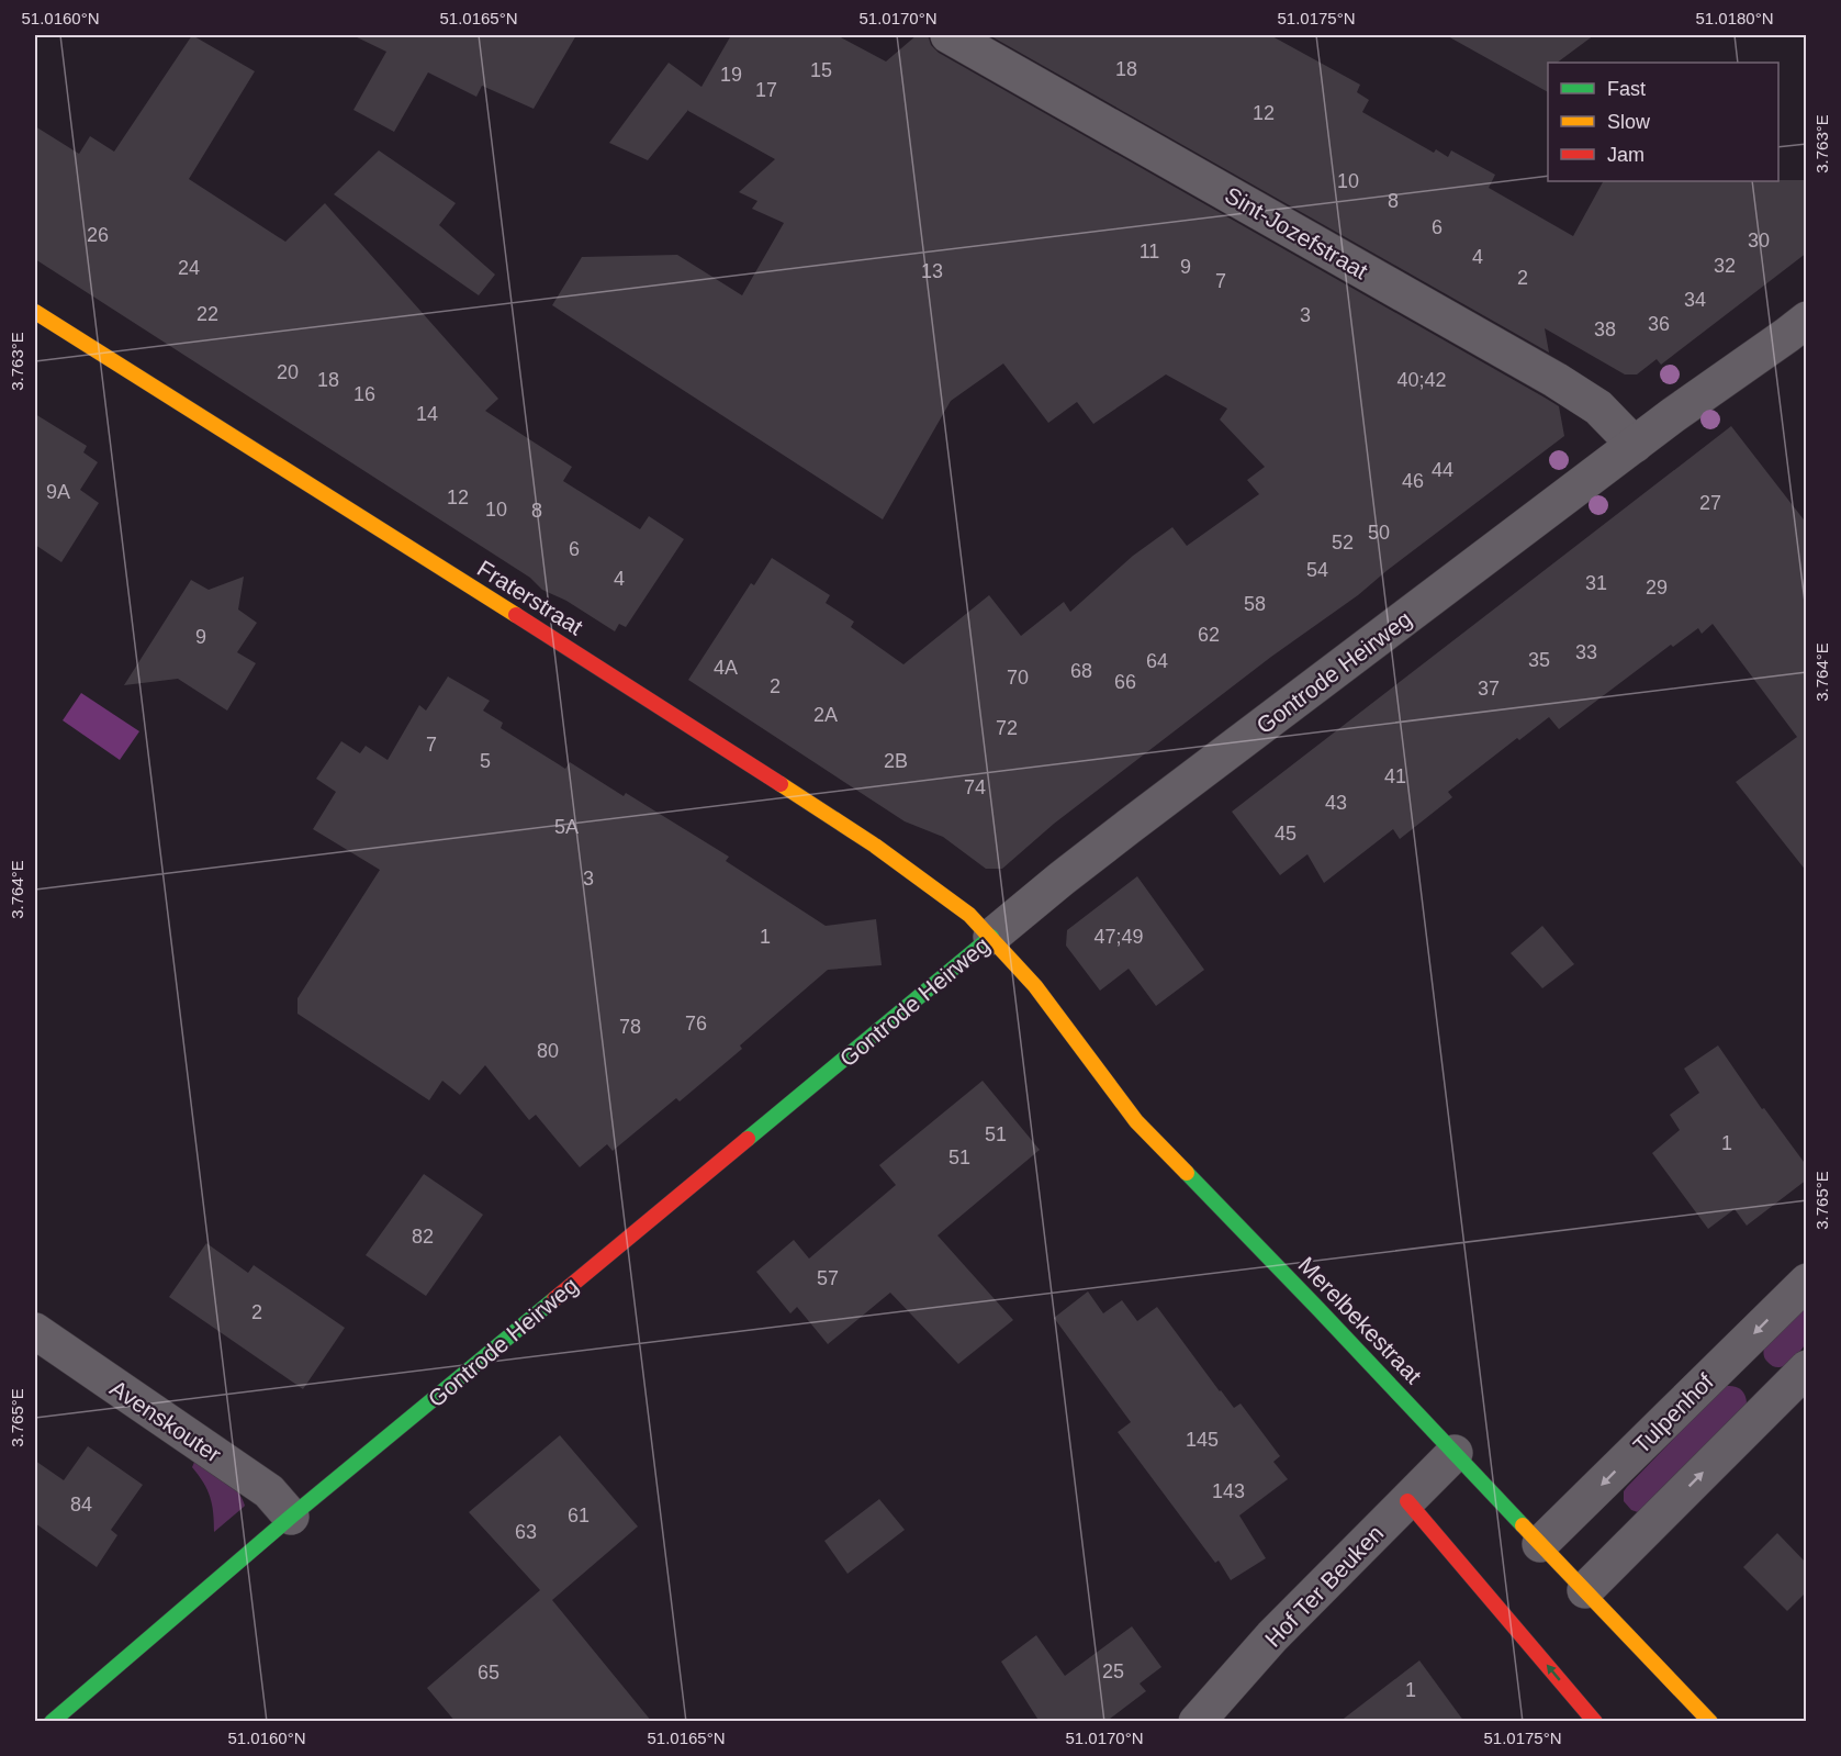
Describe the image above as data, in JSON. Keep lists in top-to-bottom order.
{
  "streets": {
    "street": [
      "Sint-Jozefstraat",
      "Fraterstraat",
      "Gontrode Heirweg",
      "Merelbekestraat",
      "Tulpenhof",
      "Avenskouter",
      "Hof Ter Beuken"
    ]
  },
  "crossings": [
    ["Sint-Jozefstraat", "Gontrode Heirweg"],
    ["Fraterstraat", "Gontrode Heirweg"],
    ["Fraterstraat", "Merelbekestraat"],
    ["Gontrode Heirweg", "Merelbekestraat"],
    ["Gontrode Heirweg", "Avenskouter"],
    ["Merelbekestraat", "Tulpenhof"],
    ["Merelbekestraat", "Hof Ter Beuken"]
  ],
  "house_numbers": [
    "18",
    "15",
    "19",
    "17",
    "12",
    "10",
    "8",
    "6",
    "26",
    "30",
    "11",
    "4",
    "32",
    "9",
    "24",
    "13",
    "2",
    "7",
    "34",
    "22",
    "3",
    "36",
    "38",
    "20",
    "18",
    "40;42",
    "16",
    "14",
    "44",
    "46",
    "9A",
    "12",
    "27",
    "10",
    "8",
    "50",
    "52",
    "6",
    "54",
    "4",
    "31",
    "29",
    "58",
    "62",
    "9",
    "33",
    "35",
    "64",
    "4A",
    "68",
    "70",
    "66",
    "2",
    "37",
    "2A",
    "72",
    "7",
    "5",
    "2B",
    "41",
    "74",
    "43",
    "5A",
    "45",
    "3",
    "1",
    "47;49",
    "76",
    "78",
    "80",
    "51",
    "1",
    "51",
    "82",
    "57",
    "2",
    "145",
    "143",
    "84",
    "61",
    "63",
    "25",
    "65",
    "1"
  ],
  "legend": ["Fast", "Slow", "Jam"],
  "coordinates": [
    "51.0160°N",
    "51.0165°N",
    "51.0170°N",
    "51.0175°N",
    "51.0180°N",
    "3.763°E",
    "3.764°E",
    "3.765°E"
  ]
}
